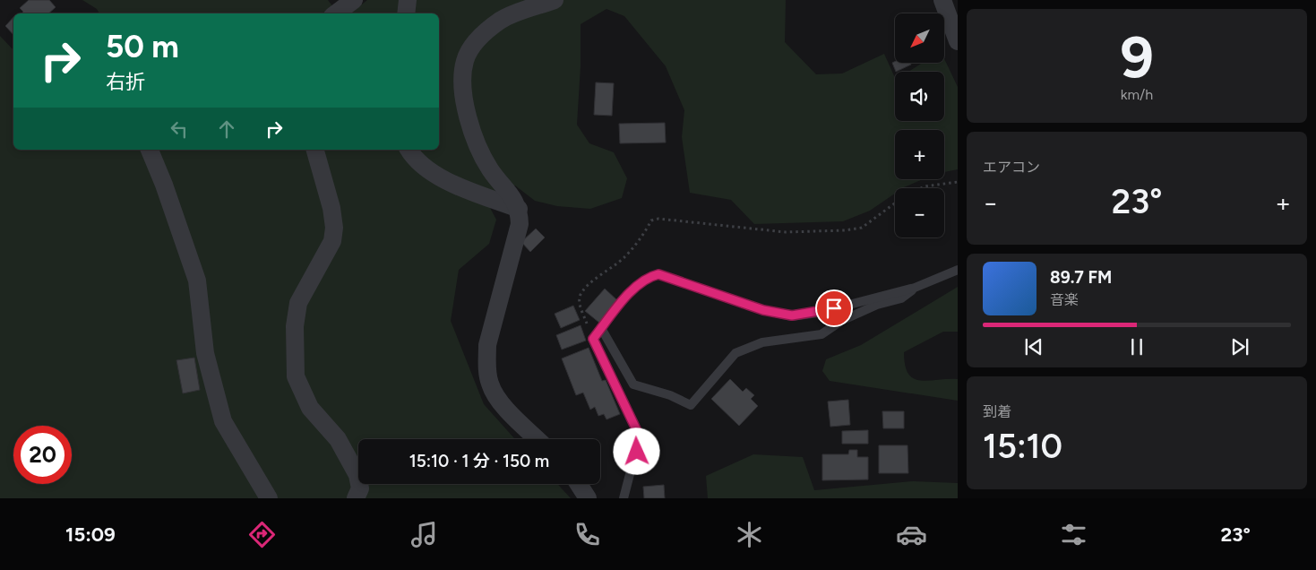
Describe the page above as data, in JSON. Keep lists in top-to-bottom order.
{
  "north": "bottom left",
  "page": {
    "tile": [
      ["9", "km/h"],
      "エアコン",
      ["到着", "15:10"]
    ],
    "map_buttons": ["+", "−"],
    "turn": ["50 m", "右折"],
    "heat": ["−", "23°", "+"],
    "song": ["89.7 FM", "音楽"],
    "limit": "20",
    "trip": "15:10 · 1 分 · 150 m",
    "tabs": ["15:09", "23°"]
  }
}
